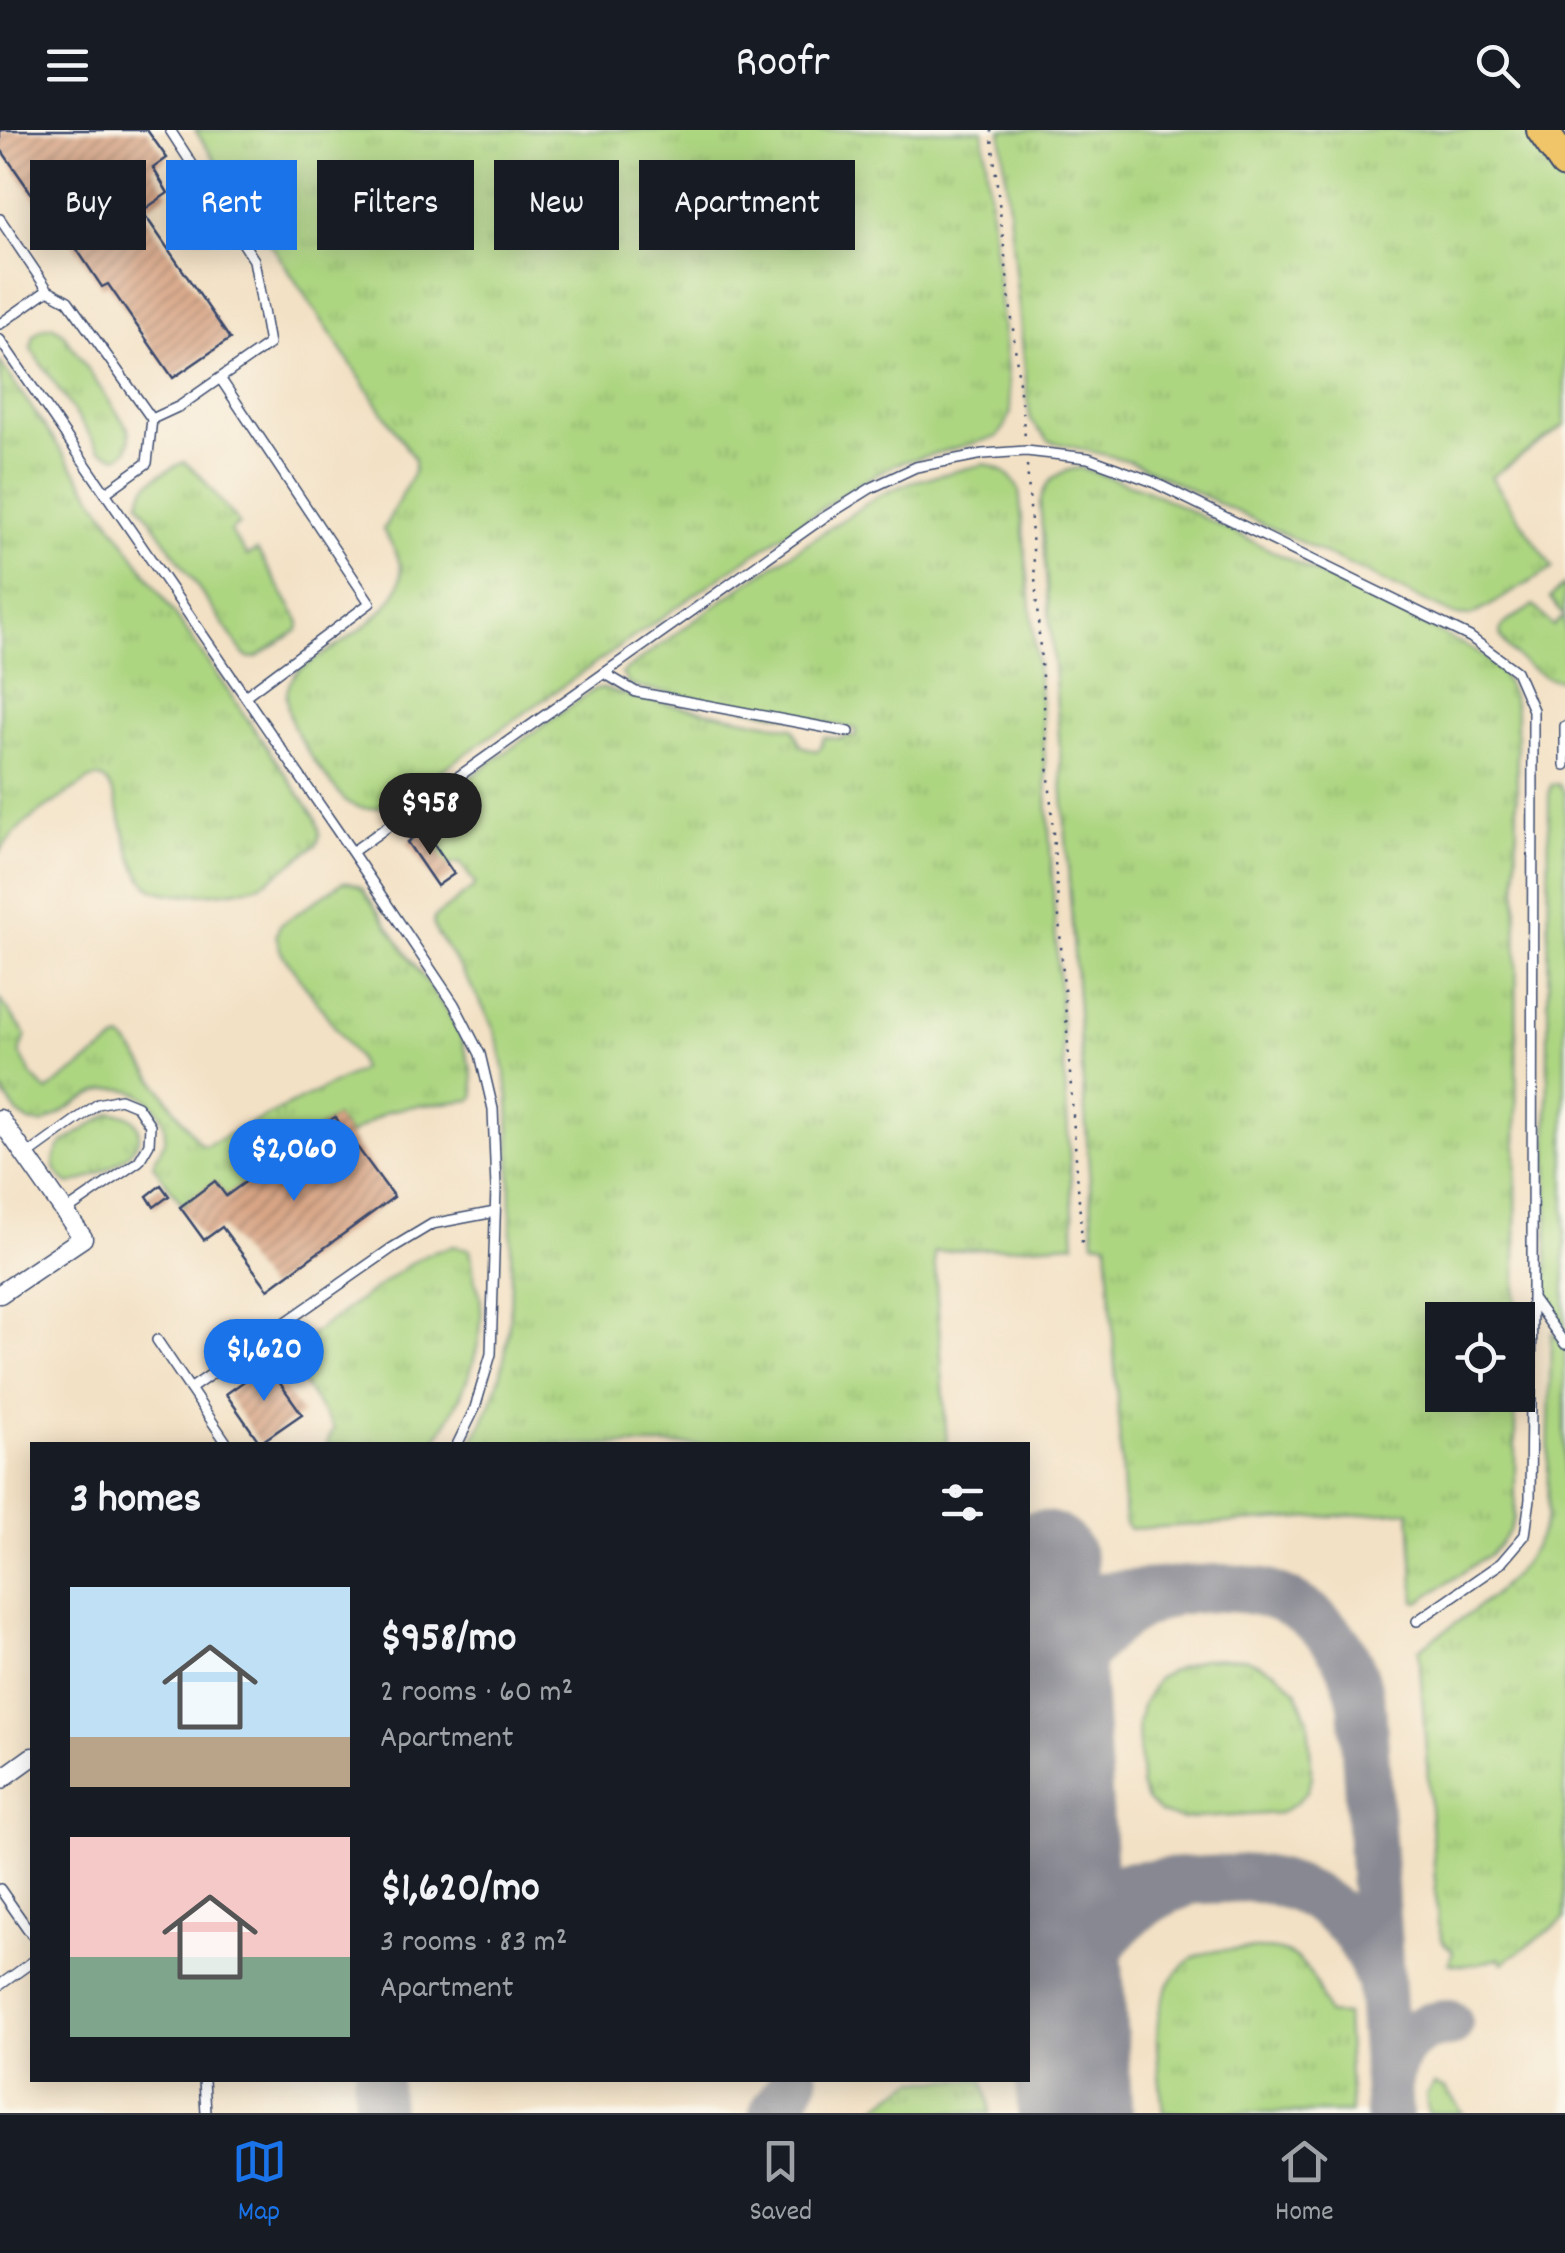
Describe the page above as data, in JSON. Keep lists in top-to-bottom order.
{
  "page": {
    "header": "Roofr",
    "chip": [
      "Buy",
      "Rent",
      "Filters",
      "New",
      "Apartment"
    ],
    "price": ["$958", "$2,060", "$1,620"],
    "heading": "3 homes",
    "list": [
      {
        "name": "$958/mo",
        "note": "2 rooms · 60 m² · Apartment"
      },
      {
        "name": "$1,620/mo",
        "note": "3 rooms · 83 m² · Apartment"
      }
    ],
    "tabs": ["Map", "Saved", "Home"]
  }
}
